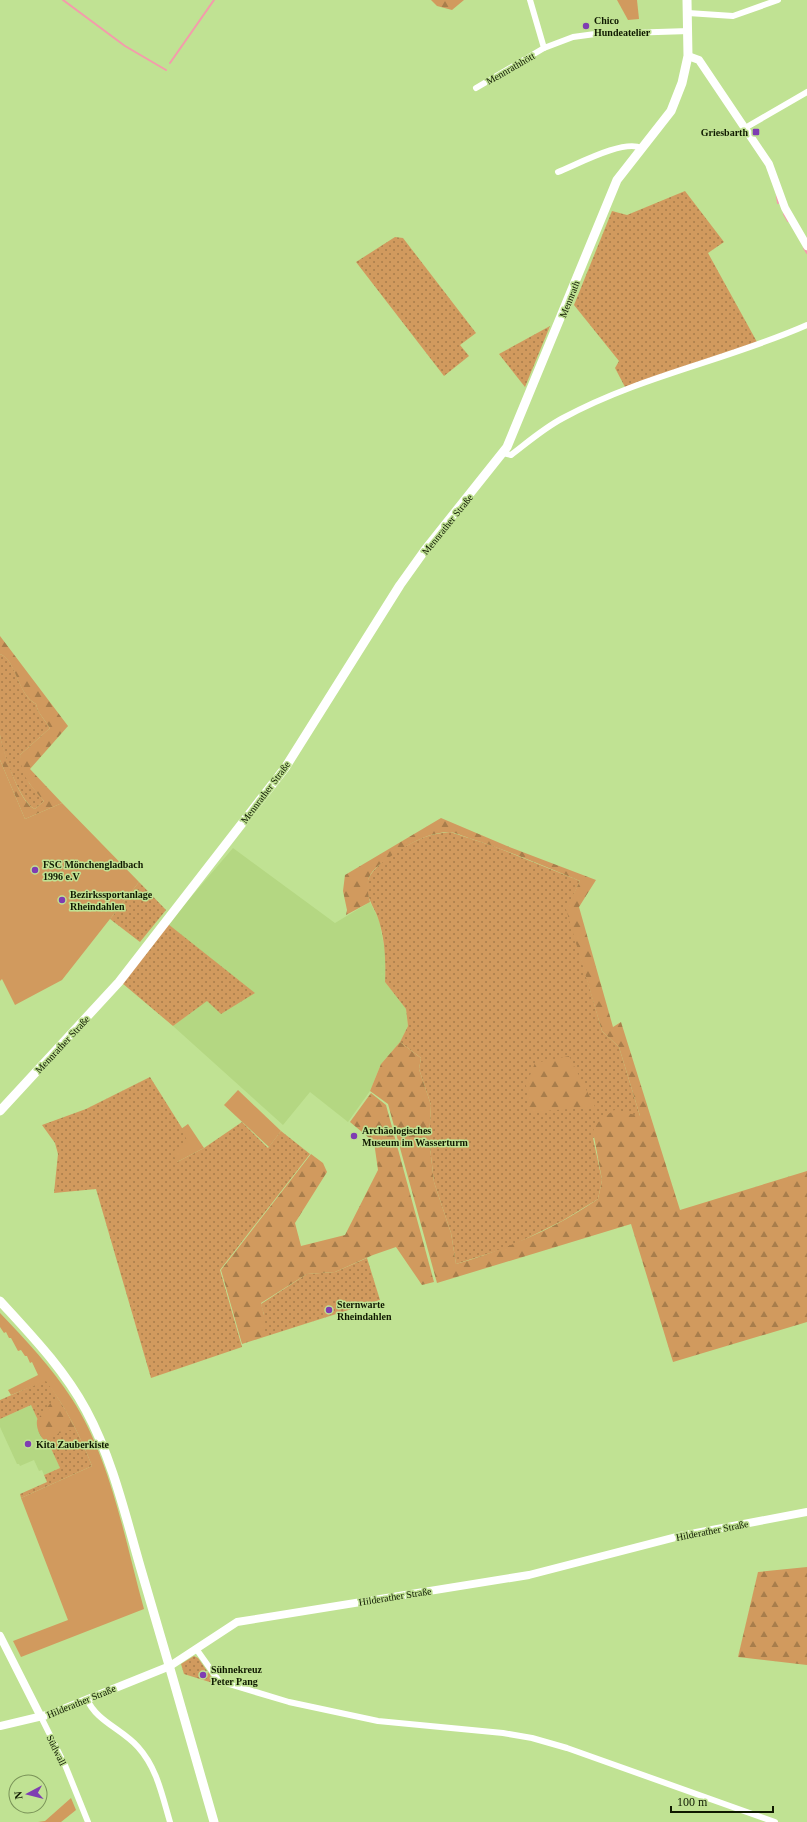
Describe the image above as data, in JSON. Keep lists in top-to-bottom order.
{
  "streets": {
    "main road": ["Mennrath", "Mennrather Straße"],
    "street": ["Mennrathhött", "Hilderather Straße", "Südwall"]
  },
  "crossings": [
    ["Mennrathhött", "Mennrath"],
    ["Mennrath", "Mennrather Straße"],
    ["Hilderather Straße", "Südwall"]
  ],
  "places": {
    "other": [
      "Chico Hundeatelier",
      "FSC Mönchengladbach 1996 e.V",
      "Bezirkssportanlage Rheindahlen",
      "Archäologisches Museum im Wasserturm",
      "Sternwarte Rheindahlen",
      "Kita Zauberkiste",
      "Sühnekreuz Peter Pang"
    ],
    "transit": ["Griesbarth"]
  },
  "scale_bar": "100 m",
  "north": "left"
}
